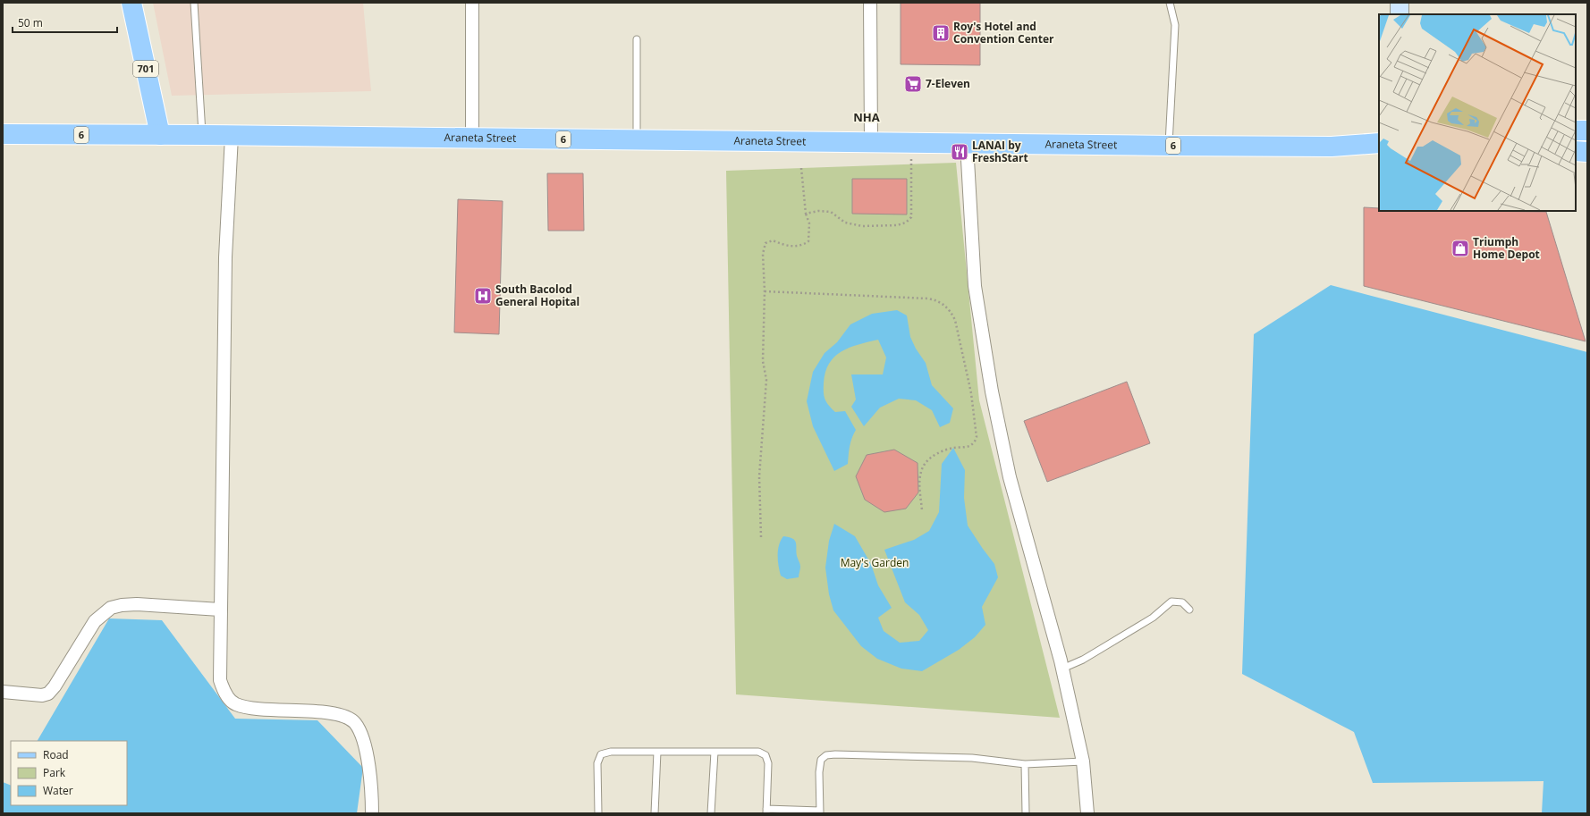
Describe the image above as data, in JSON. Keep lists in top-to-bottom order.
{
  "streets": {
    "main road": ["701", "6", "Araneta Street"]
  },
  "crossings": [
    ["701", "6"],
    ["701", "Araneta Street"],
    ["6", "Araneta Street"]
  ],
  "districts": ["NHA"],
  "parks": ["May's Garden"],
  "places": {
    "building": ["Roy's Hotel and Convention Center"],
    "supermarket": ["7-Eleven"],
    "restaurant": ["LANAI by FreshStart"],
    "shop": ["Triumph Home Depot"],
    "hospital": ["South Bacolod General Hopital"]
  },
  "legend": ["Road", "Park", "Water"],
  "scale_bar": "50 m"
}
